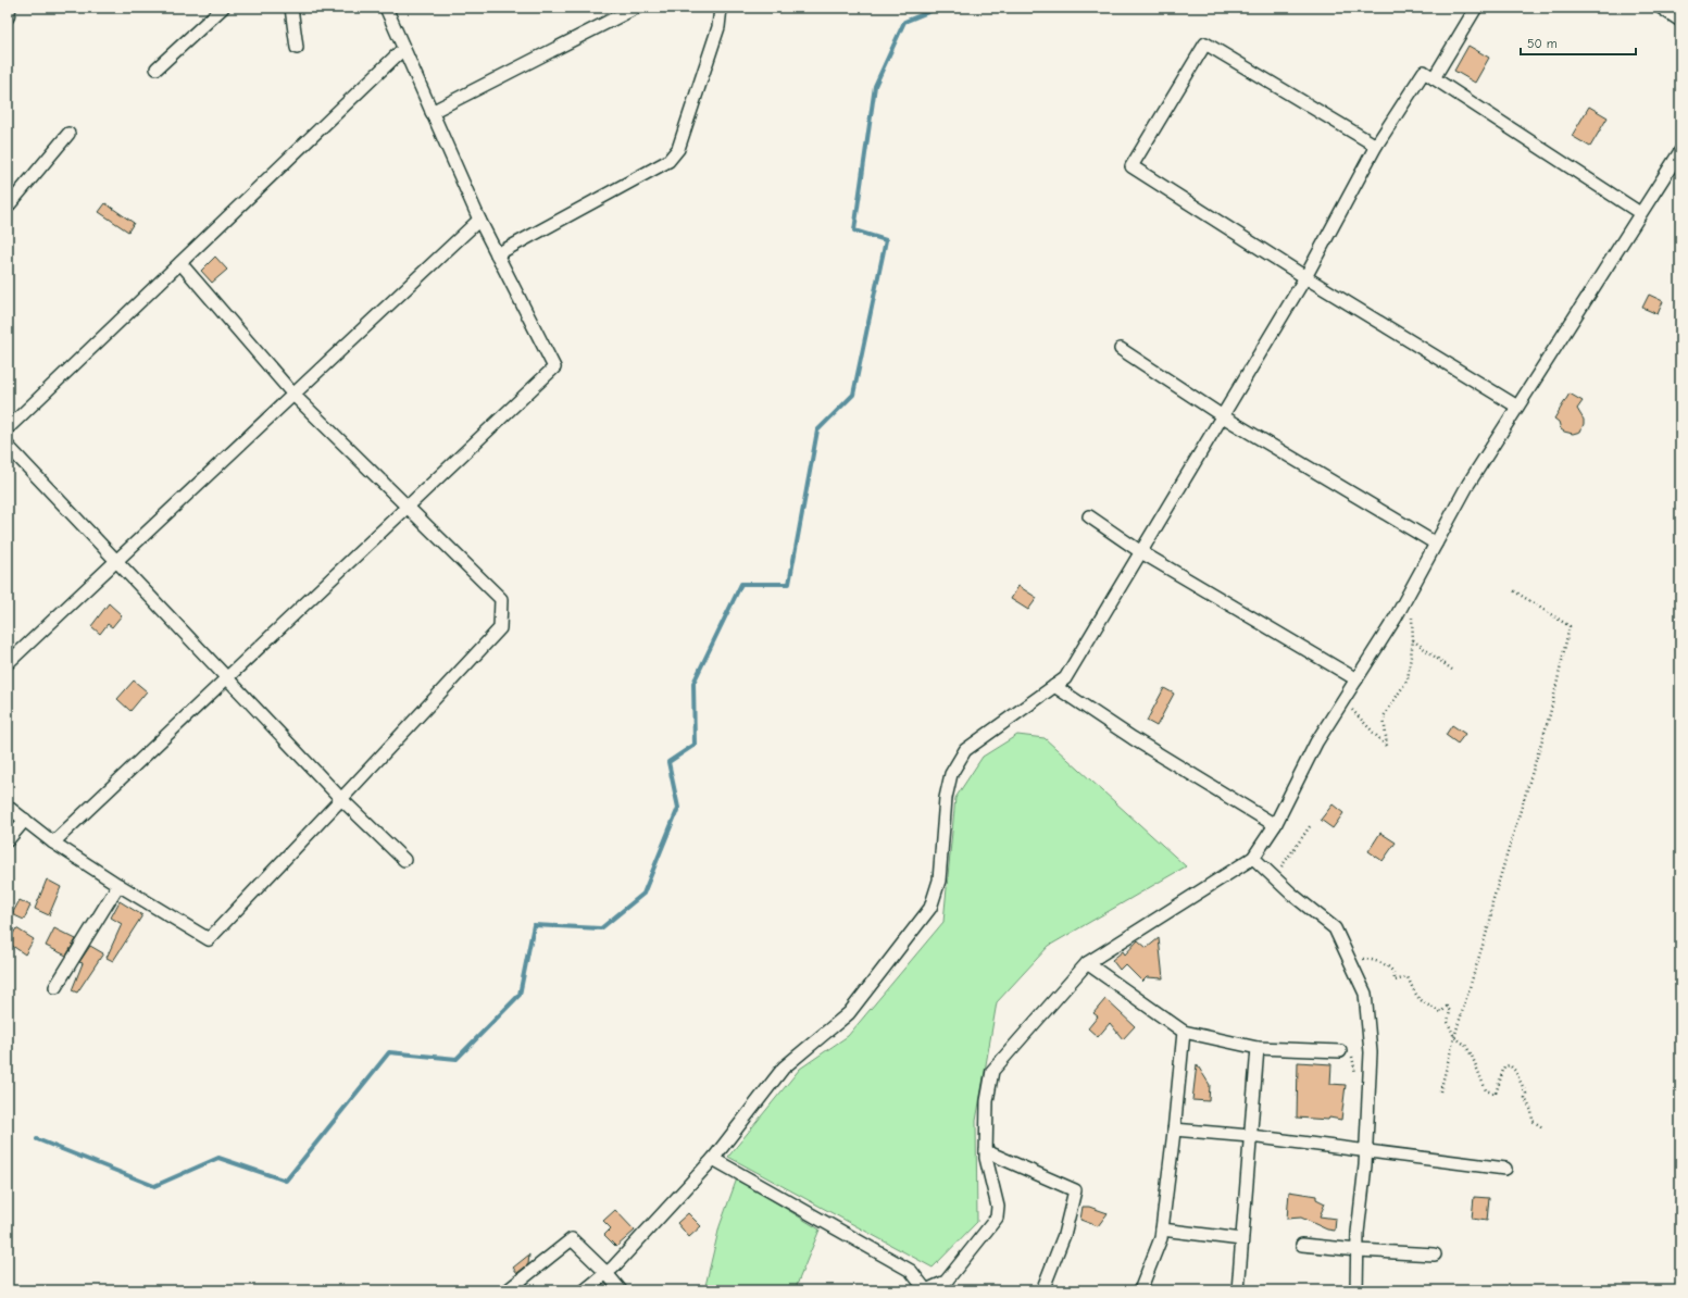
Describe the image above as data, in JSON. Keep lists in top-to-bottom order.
{
  "scale_bar": "50 m"
}
